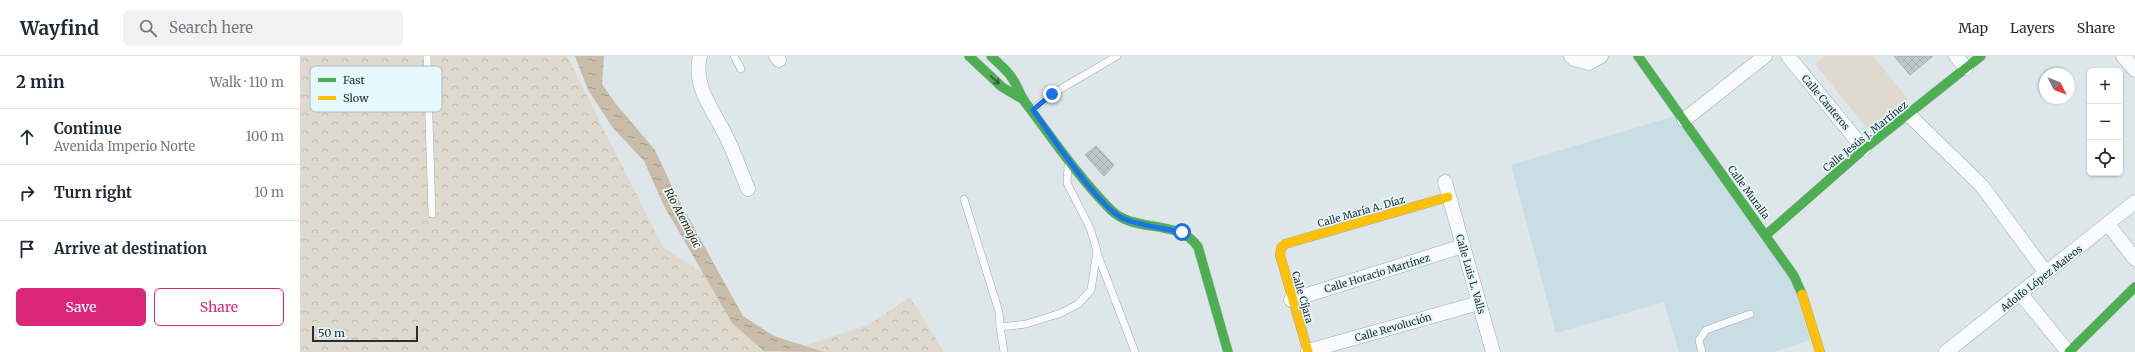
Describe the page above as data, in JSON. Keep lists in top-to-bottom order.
{
  "streets": {
    "street": [
      "Calle Canteros",
      "Calle Jesús J. Martínez",
      "Calle Muralla",
      "Calle María A. Díaz",
      "Calle Horacio Martínez",
      "Calle Luis L. Valls",
      "Adolfo López Mateos",
      "Calle Cíjara",
      "Calle Revolución"
    ]
  },
  "crossings": [
    ["Calle Canteros", "Calle Jesús J. Martínez"],
    ["Calle Jesús J. Martínez", "Calle Muralla"],
    ["Calle María A. Díaz", "Calle Luis L. Valls"],
    ["Calle María A. Díaz", "Calle Cíjara"],
    ["Calle Horacio Martínez", "Calle Luis L. Valls"],
    ["Calle Horacio Martínez", "Calle Cíjara"],
    ["Calle Luis L. Valls", "Calle Revolución"],
    ["Calle Cíjara", "Calle Revolución"]
  ],
  "water": ["Río Atemajac"],
  "legend": ["Fast", "Slow"],
  "scale_bar": "50 m",
  "north": "bottom right",
  "page": {
    "header": "Wayfind",
    "search": "Search here",
    "nav": ["Map", "Layers", "Share"],
    "heading": ["2 min", "Walk · 110 m"],
    "map_buttons": ["+", "−"],
    "list": [
      ["Continue", "Avenida Imperio Norte", "100 m"],
      ["Turn right", "10 m"],
      "Arrive at destination"
    ],
    "buttons": ["Save", "Share"],
    "scale": "50 m"
  }
}
